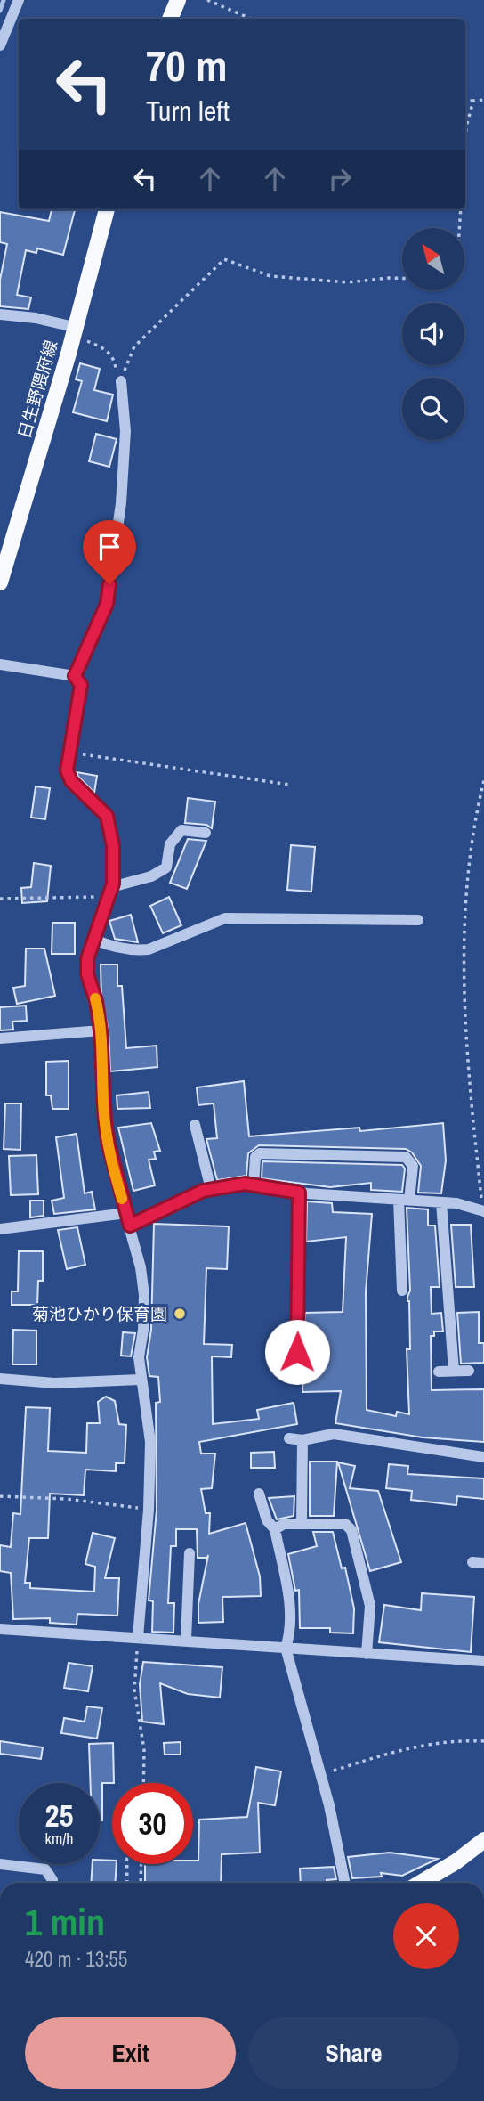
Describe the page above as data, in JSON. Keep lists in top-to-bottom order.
{
  "streets": {
    "main road": ["日生野隈府線"]
  },
  "places": ["菊池ひかり保育園"],
  "north": "top left",
  "page": {
    "turn": ["70 m", "Turn left"],
    "speed": "25 km/h",
    "limit": "30",
    "heading": ["1 min", "420 m · 13:55"],
    "buttons": ["Exit", "Share"]
  }
}
